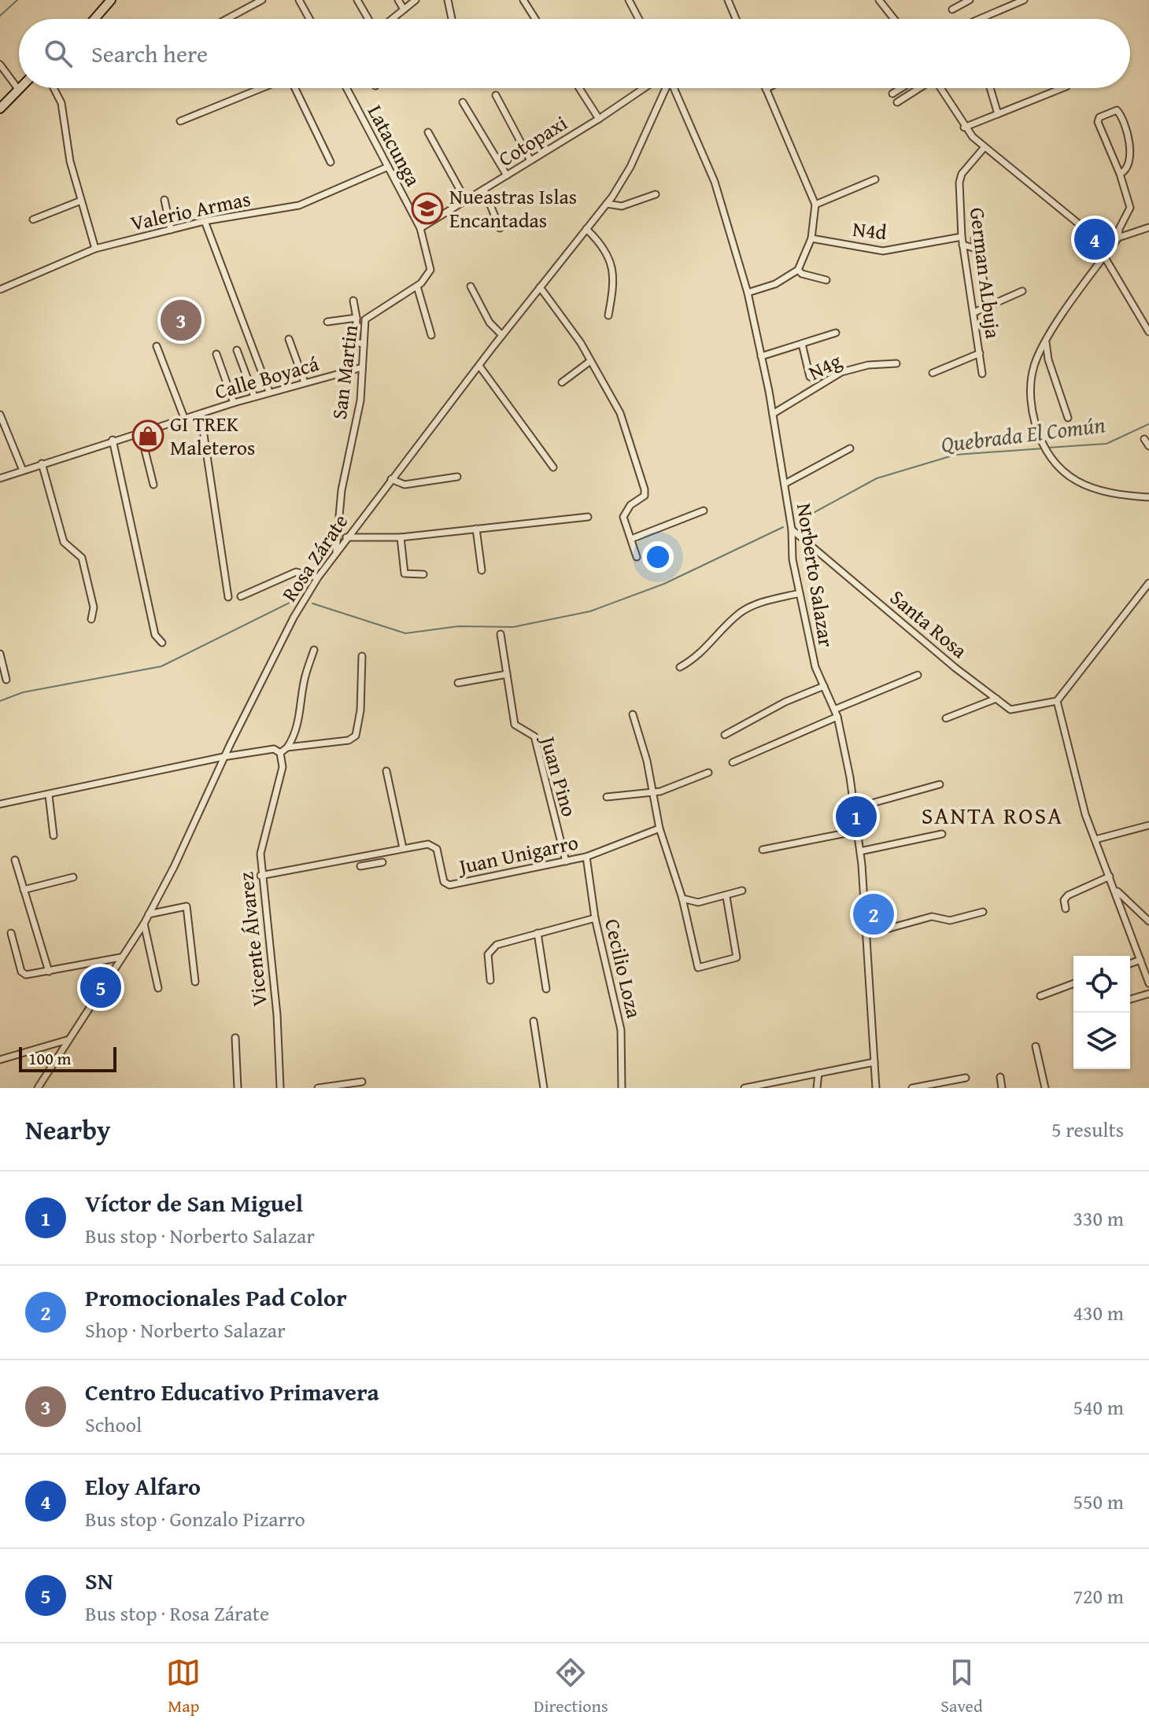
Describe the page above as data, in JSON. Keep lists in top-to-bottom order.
{
  "streets": {
    "street": [
      "Cotopaxi",
      "Latacunga",
      "Valerio Armas",
      "N4d",
      "German ALbuja",
      "N4g",
      "San Martin",
      "Calle Boyacá",
      "Rosa Zárate",
      "Norberto Salazar",
      "Santa Rosa",
      "Juan Pino",
      "Juan Unigarro",
      "Vicente Álvarez",
      "Cecilio Loza"
    ]
  },
  "crossings": [
    ["Cotopaxi", "Latacunga"],
    ["Latacunga", "Valerio Armas"],
    ["N4d", "German ALbuja"],
    ["N4g", "Norberto Salazar"],
    ["San Martin", "Calle Boyacá"],
    ["San Martin", "Rosa Zárate"],
    ["Norberto Salazar", "Santa Rosa"],
    ["Juan Pino", "Juan Unigarro"],
    ["Juan Unigarro", "Vicente Álvarez"],
    ["Juan Unigarro", "Cecilio Loza"]
  ],
  "districts": ["SANTA ROSA"],
  "water": ["Quebrada El Común"],
  "places": {
    "school or university": ["Nueastras Islas Encantadas"],
    "shop": ["GI TREK Maleteros"]
  },
  "scale_bar": "100 m",
  "page": {
    "search": "Search here",
    "pins": [
      "4",
      "3",
      "1",
      "2",
      "5"
    ],
    "scale": "100 m",
    "heading": ["Nearby", "5 results"],
    "list": [
      {
        "mark": "1",
        "name": "Víctor de San Miguel",
        "note": "Bus stop · Norberto Salazar",
        "value": "330 m"
      },
      {
        "mark": "2",
        "name": "Promocionales Pad Color",
        "note": "Shop · Norberto Salazar",
        "value": "430 m"
      },
      {
        "mark": "3",
        "name": "Centro Educativo Primavera",
        "note": "School",
        "value": "540 m"
      },
      {
        "mark": "4",
        "name": "Eloy Alfaro",
        "note": "Bus stop · Gonzalo Pizarro",
        "value": "550 m"
      },
      {
        "mark": "5",
        "name": "SN",
        "note": "Bus stop · Rosa Zárate",
        "value": "720 m"
      }
    ],
    "nav": ["Map", "Directions", "Saved"]
  }
}
